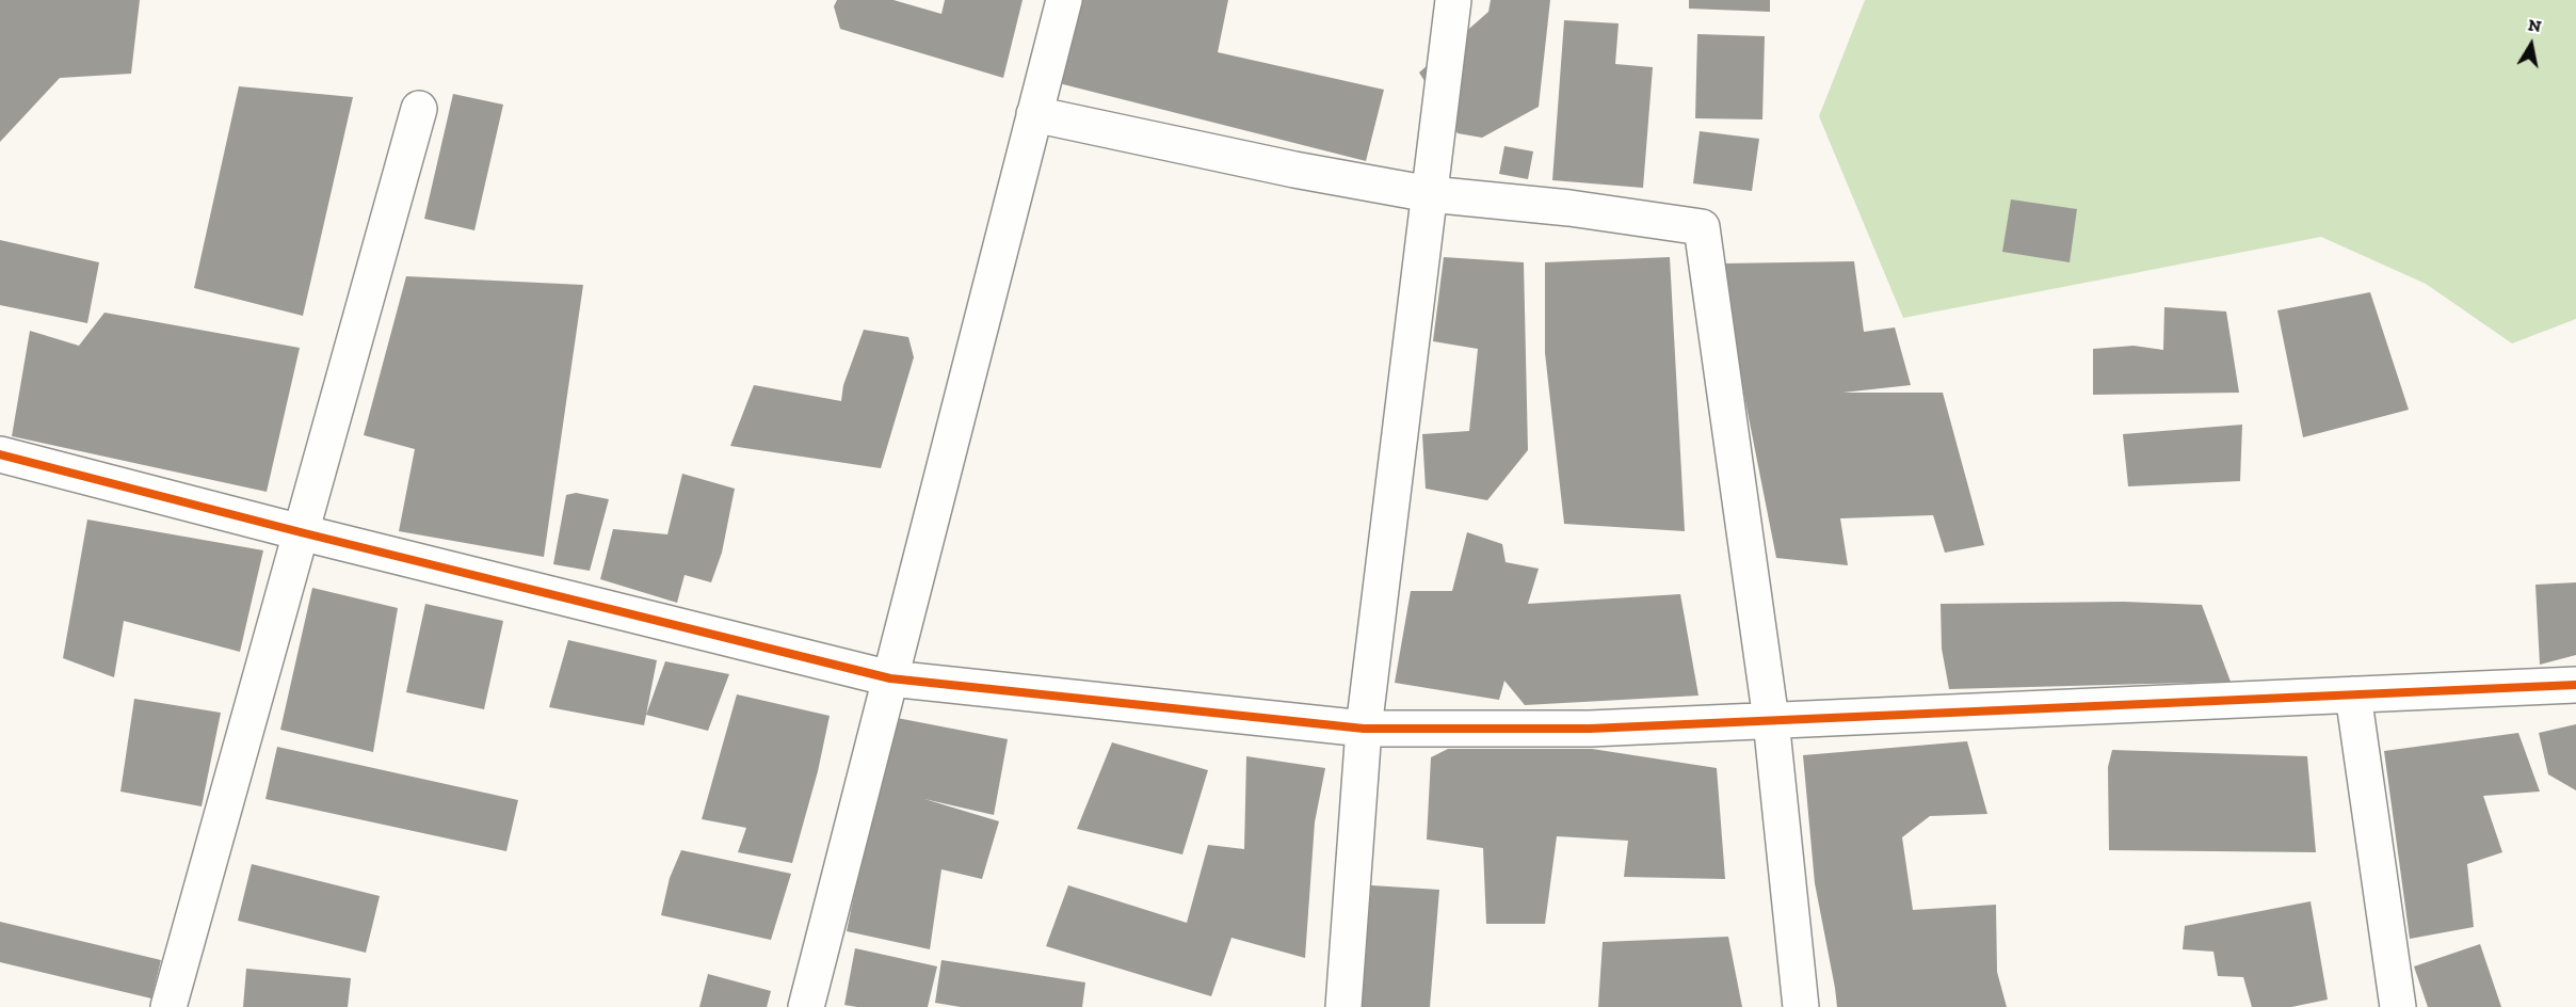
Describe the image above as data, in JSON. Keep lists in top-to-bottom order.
{
  "north": "top"
}
